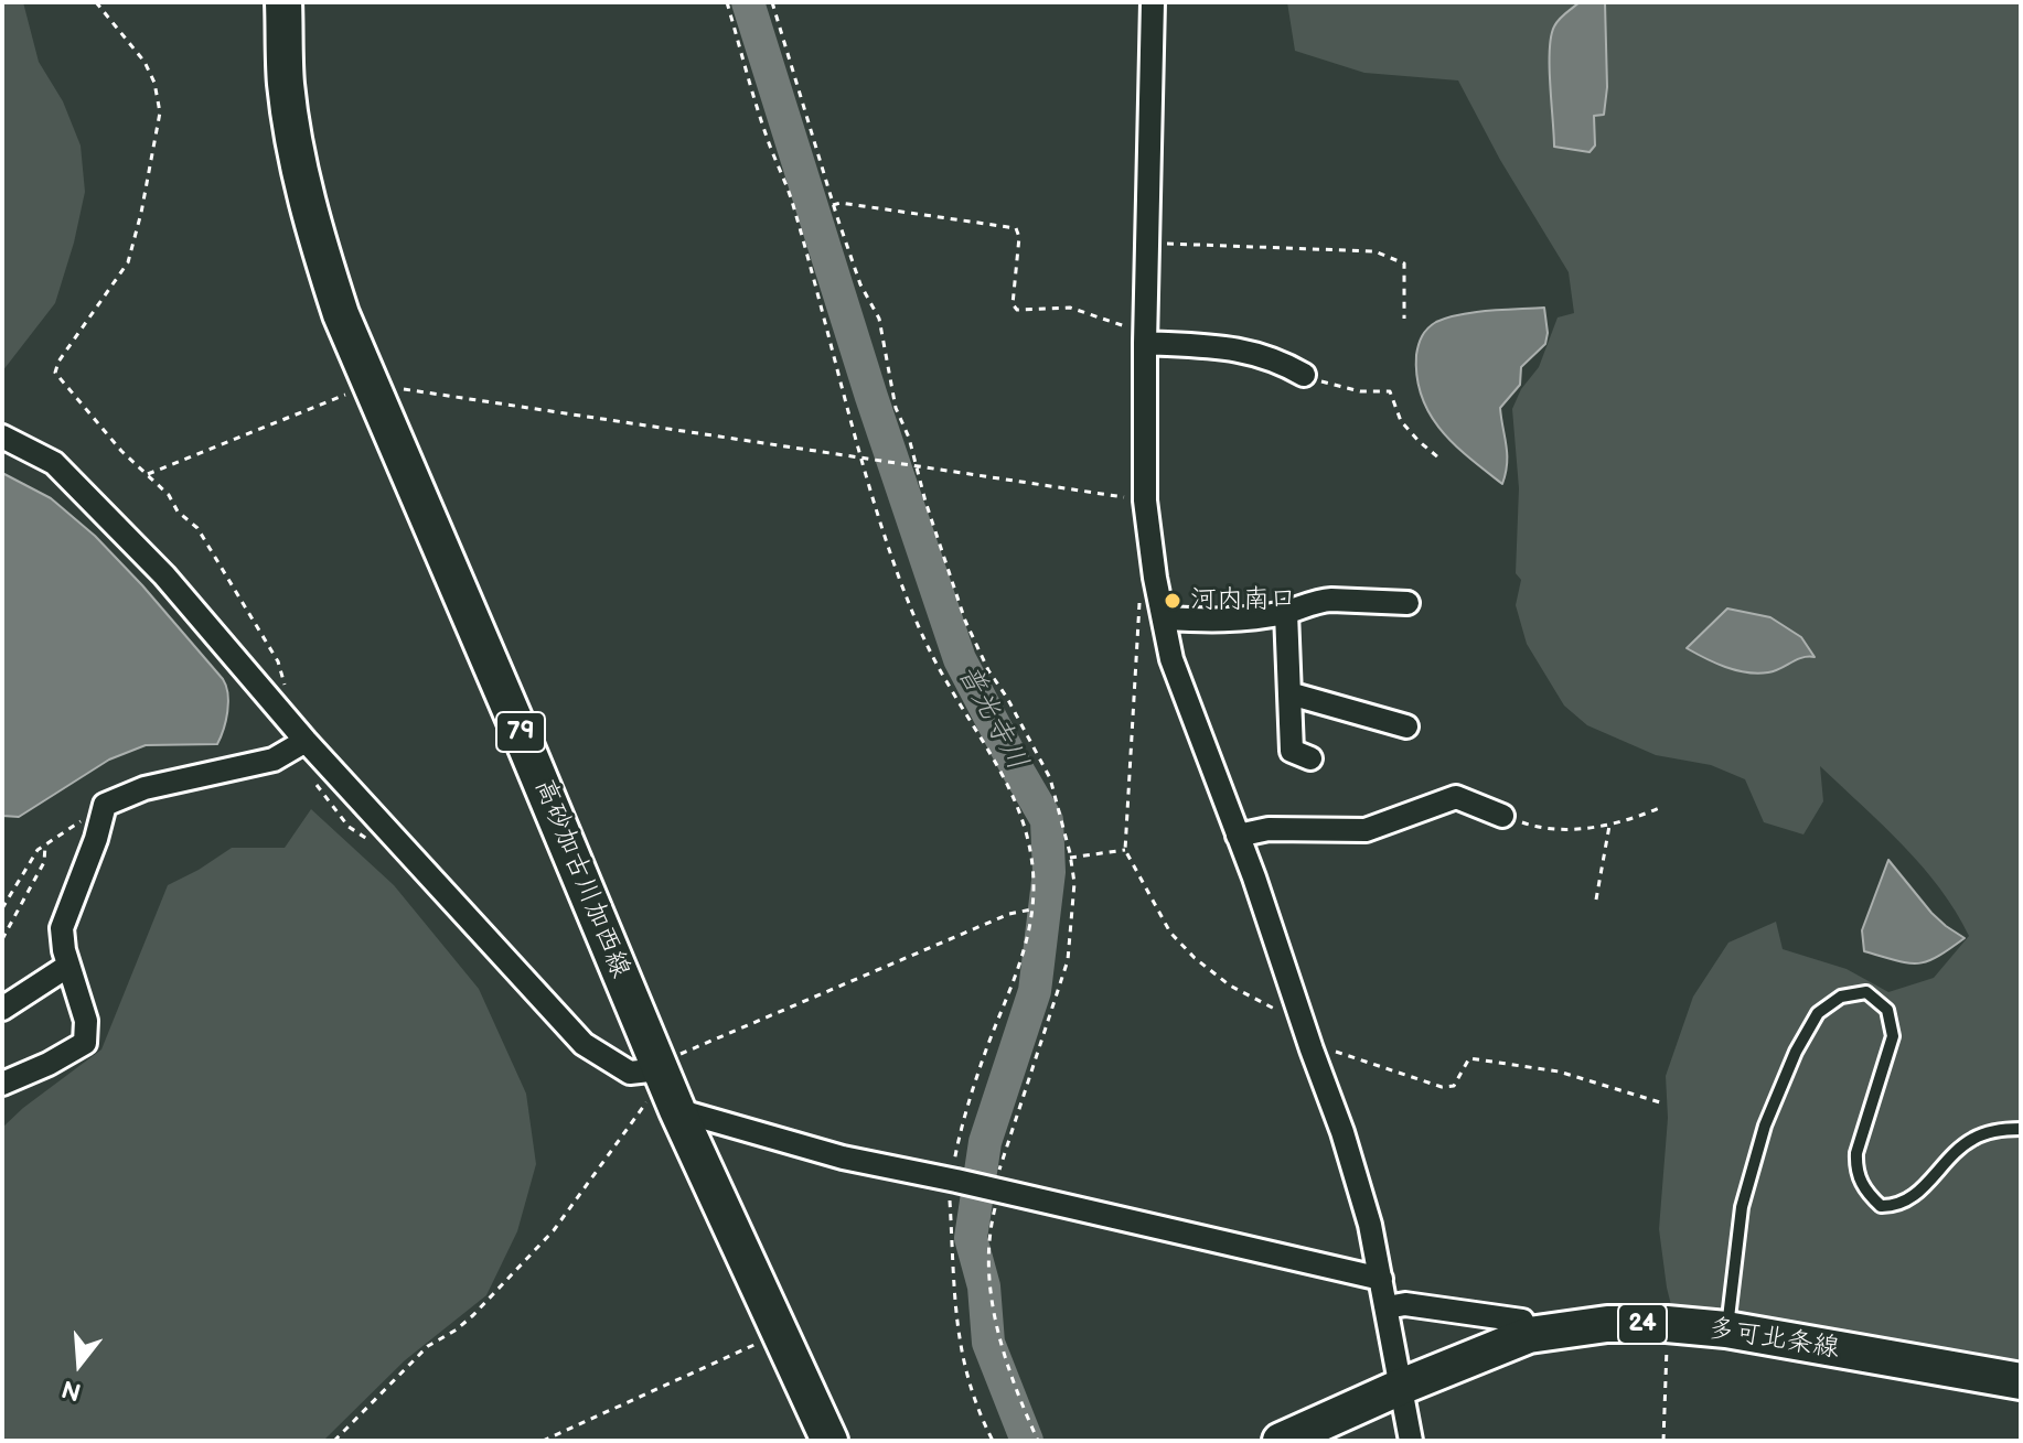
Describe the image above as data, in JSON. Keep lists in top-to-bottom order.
{
  "streets": {
    "main road": [
      "79",
      "高砂加古川加西線",
      "24",
      "多可北条線"
    ]
  },
  "water": ["普光寺川"],
  "places": ["河内南口"],
  "north": "bottom"
}
